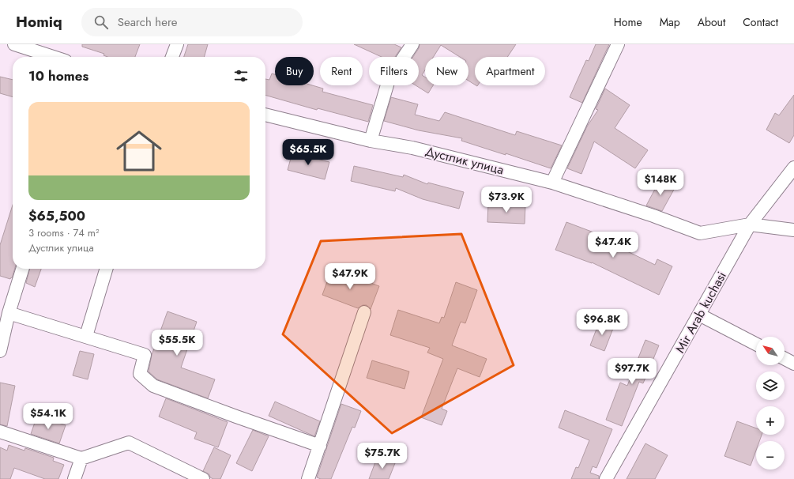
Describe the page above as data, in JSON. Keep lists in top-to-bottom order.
{
  "streets": {
    "street": ["Дустлик улица", "Mir Arab kuchasi"]
  },
  "crossings": [
    ["Дустлик улица", "Mir Arab kuchasi"]
  ],
  "north": "top left",
  "page": {
    "header": "Homiq",
    "search": "Search here",
    "nav": [
      "Home",
      "Map",
      "About",
      "Contact"
    ],
    "chip": [
      "Buy",
      "Rent",
      "Filters",
      "New",
      "Apartment"
    ],
    "heading": "10 homes",
    "list": [
      {
        "name": "$65,500",
        "note": "3 rooms · 74 m² · Дустлик улица"
      }
    ],
    "price": [
      "$65.5K",
      "$148K",
      "$73.9K",
      "$47.4K",
      "$47.9K",
      "$96.8K",
      "$55.5K",
      "$97.7K",
      "$54.1K",
      "$75.7K"
    ],
    "map_buttons": ["+", "−"]
  }
}
